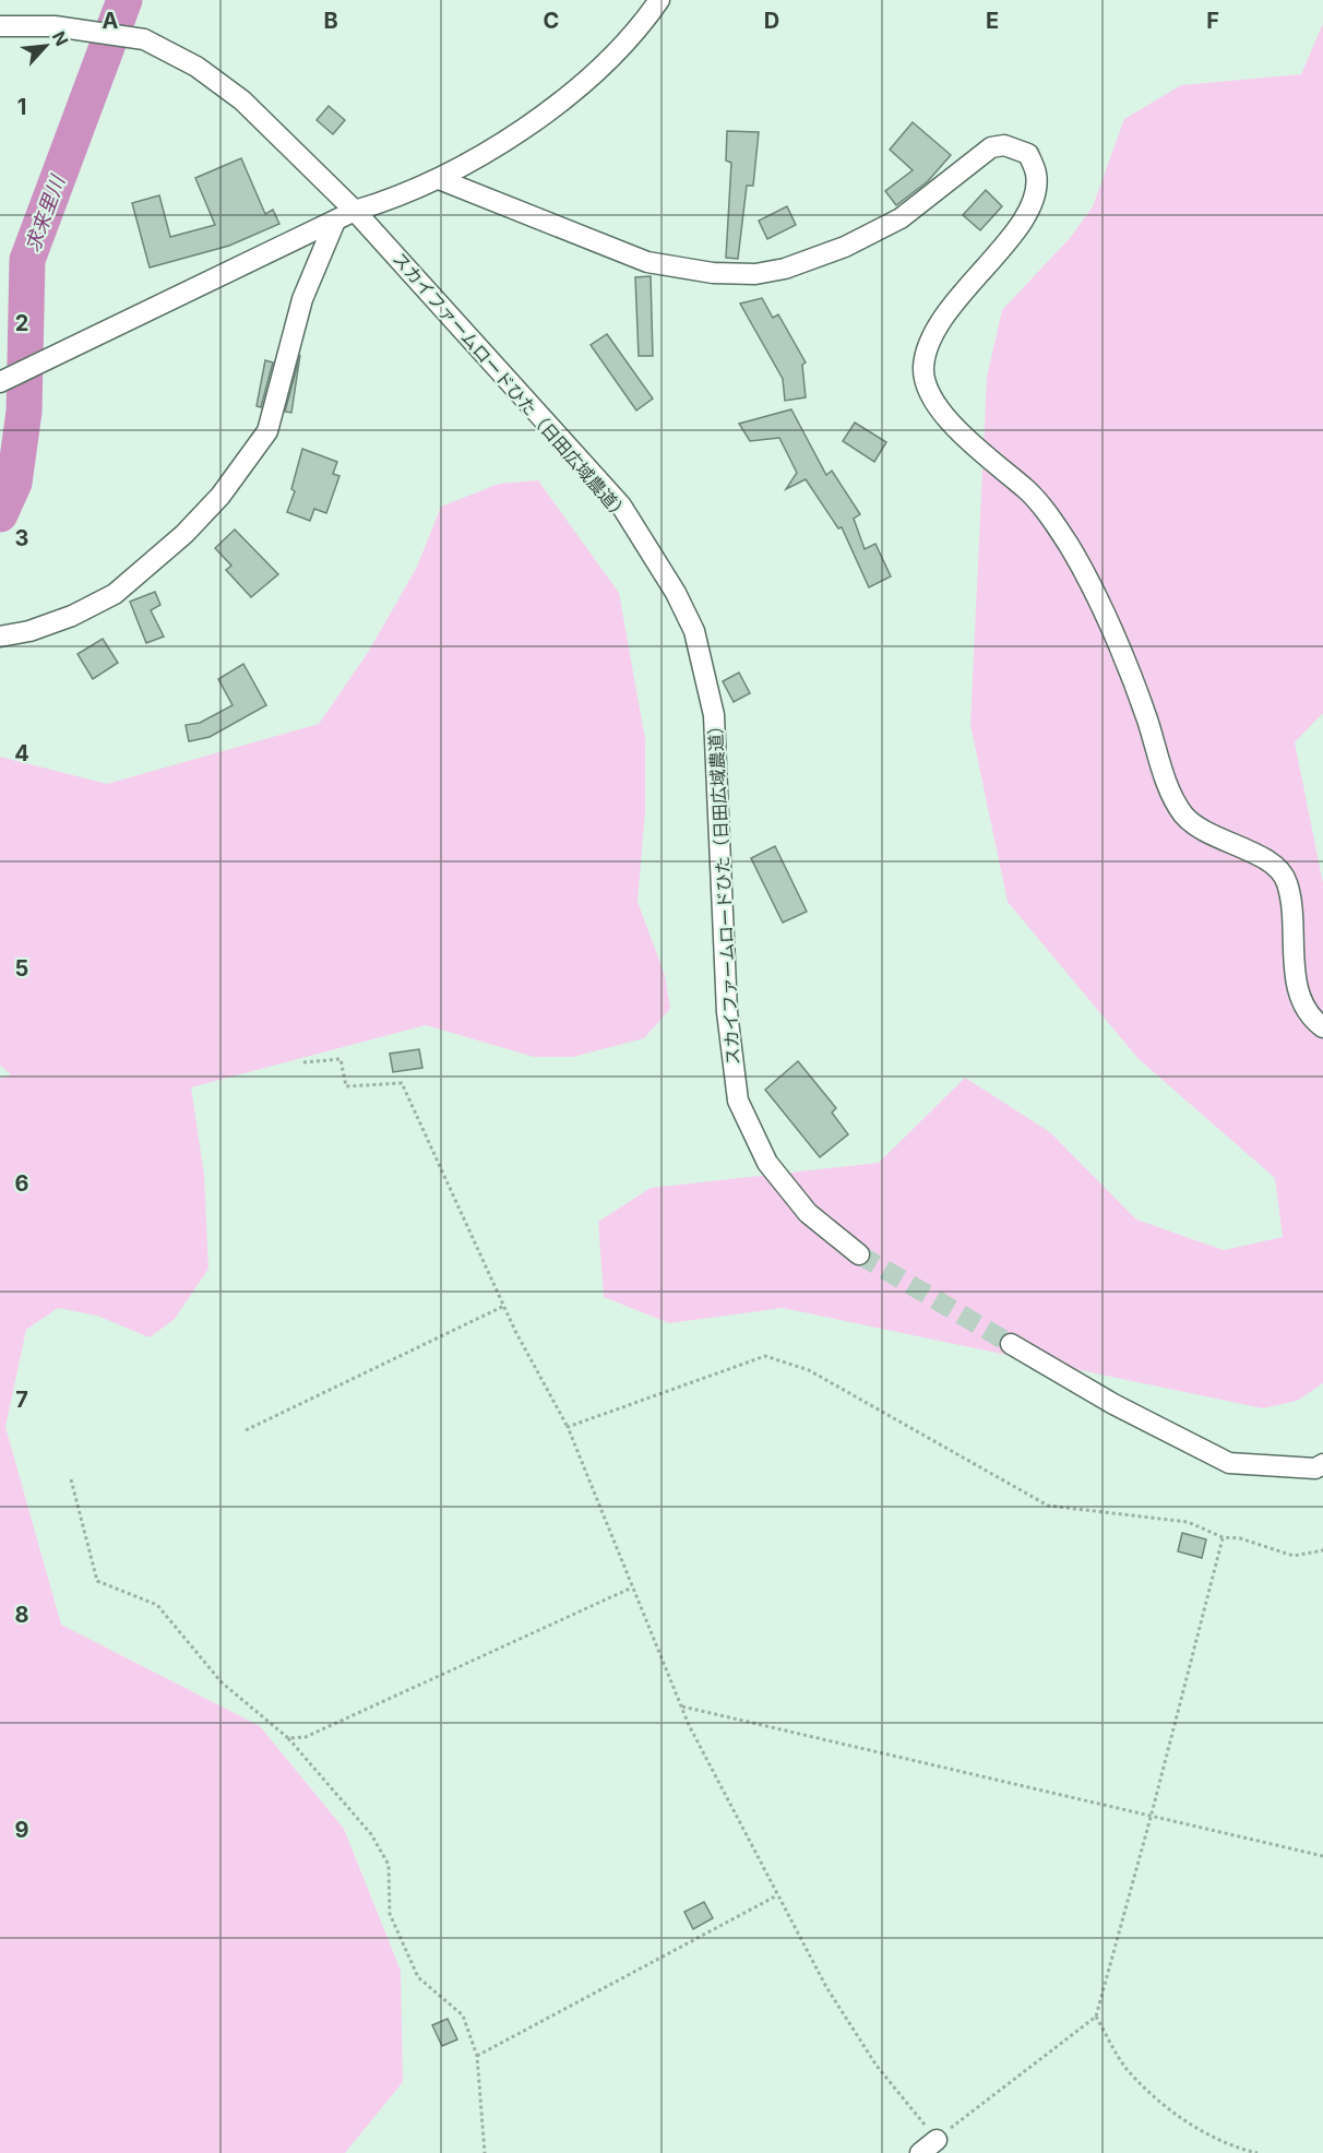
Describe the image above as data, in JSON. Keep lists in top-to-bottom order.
{
  "streets": {
    "street": ["スカイファームロードひた（日田広域農道）"]
  },
  "water": ["求来里川"],
  "north": "top right",
  "grid": {
    "columns": [
      "A",
      "B",
      "C",
      "D",
      "E",
      "F"
    ],
    "rows": [
      "1",
      "2",
      "3",
      "4",
      "5",
      "6",
      "7",
      "8",
      "9"
    ]
  }
}
